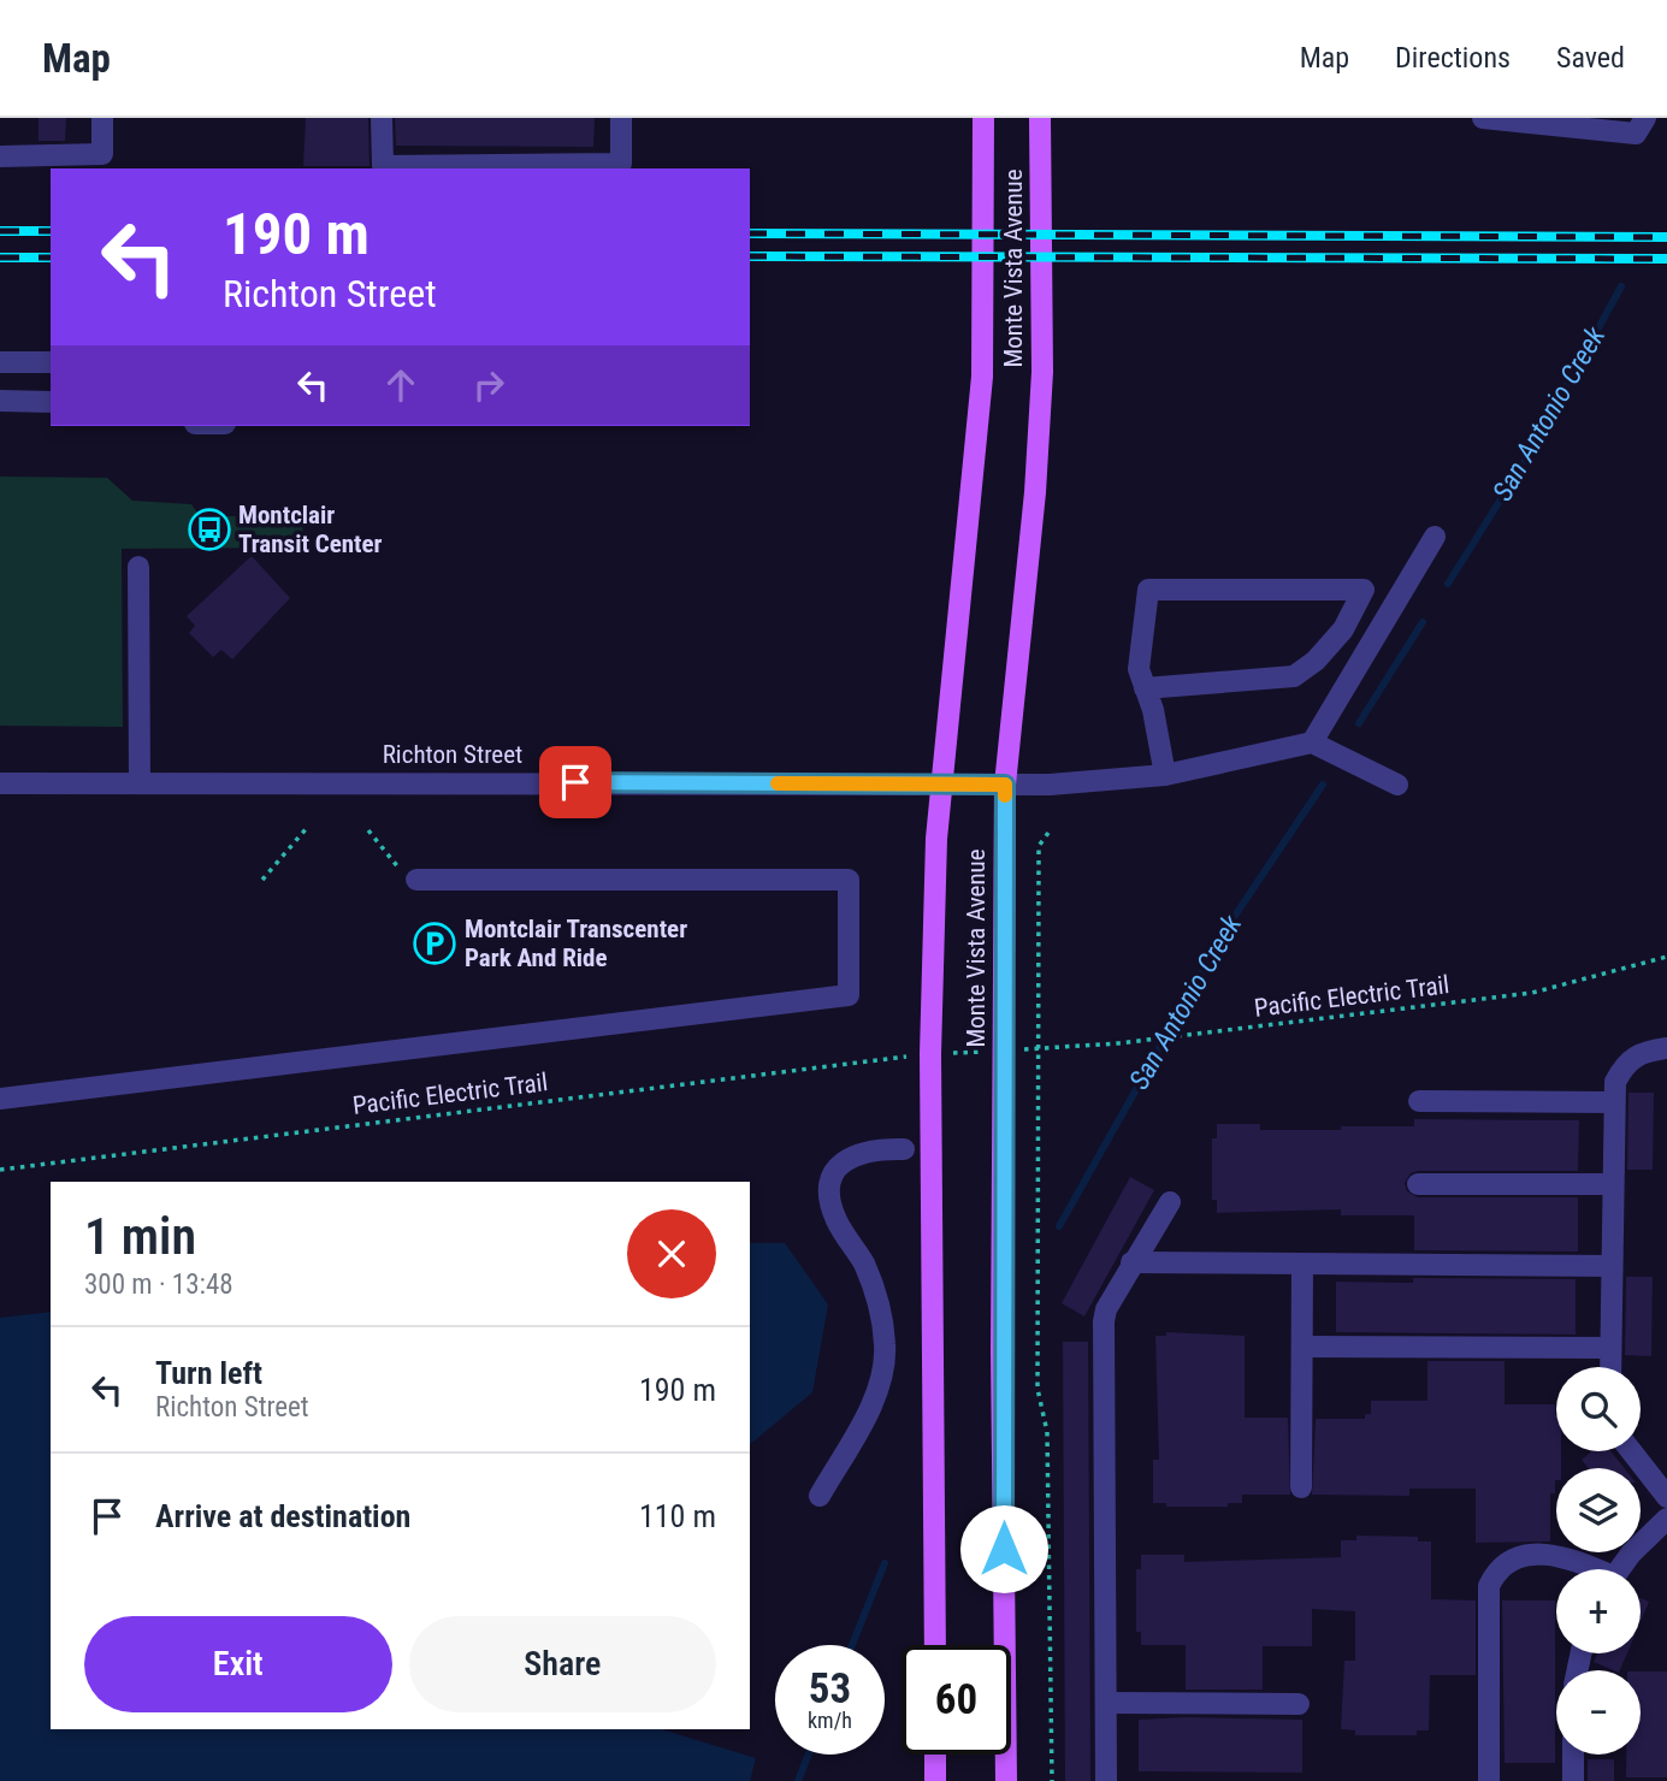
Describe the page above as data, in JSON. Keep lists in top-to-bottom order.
{
  "streets": {
    "main road": ["Monte Vista Avenue"],
    "street": ["Richton Street"],
    "path": ["Pacific Electric Trail"]
  },
  "crossings": [
    ["Monte Vista Avenue", "Richton Street"],
    ["Monte Vista Avenue", "Pacific Electric Trail"]
  ],
  "water": ["San Antonio Creek"],
  "places": {
    "bus stop": ["Montclair Transit Center"],
    "parking": ["Montclair Transcenter Park And Ride"]
  },
  "page": {
    "header": "Map",
    "nav": ["Map", "Directions", "Saved"],
    "turn": ["190 m", "Richton Street"],
    "heading": ["1 min", "300 m · 13:48"],
    "list": [
      {
        "name": "Turn left",
        "note": "Richton Street",
        "value": "190 m"
      },
      {
        "name": "Arrive at destination",
        "value": "110 m"
      }
    ],
    "map_buttons": ["+", "−"],
    "buttons": ["Exit", "Share"],
    "speed": "53 km/h",
    "limit": "60"
  }
}
